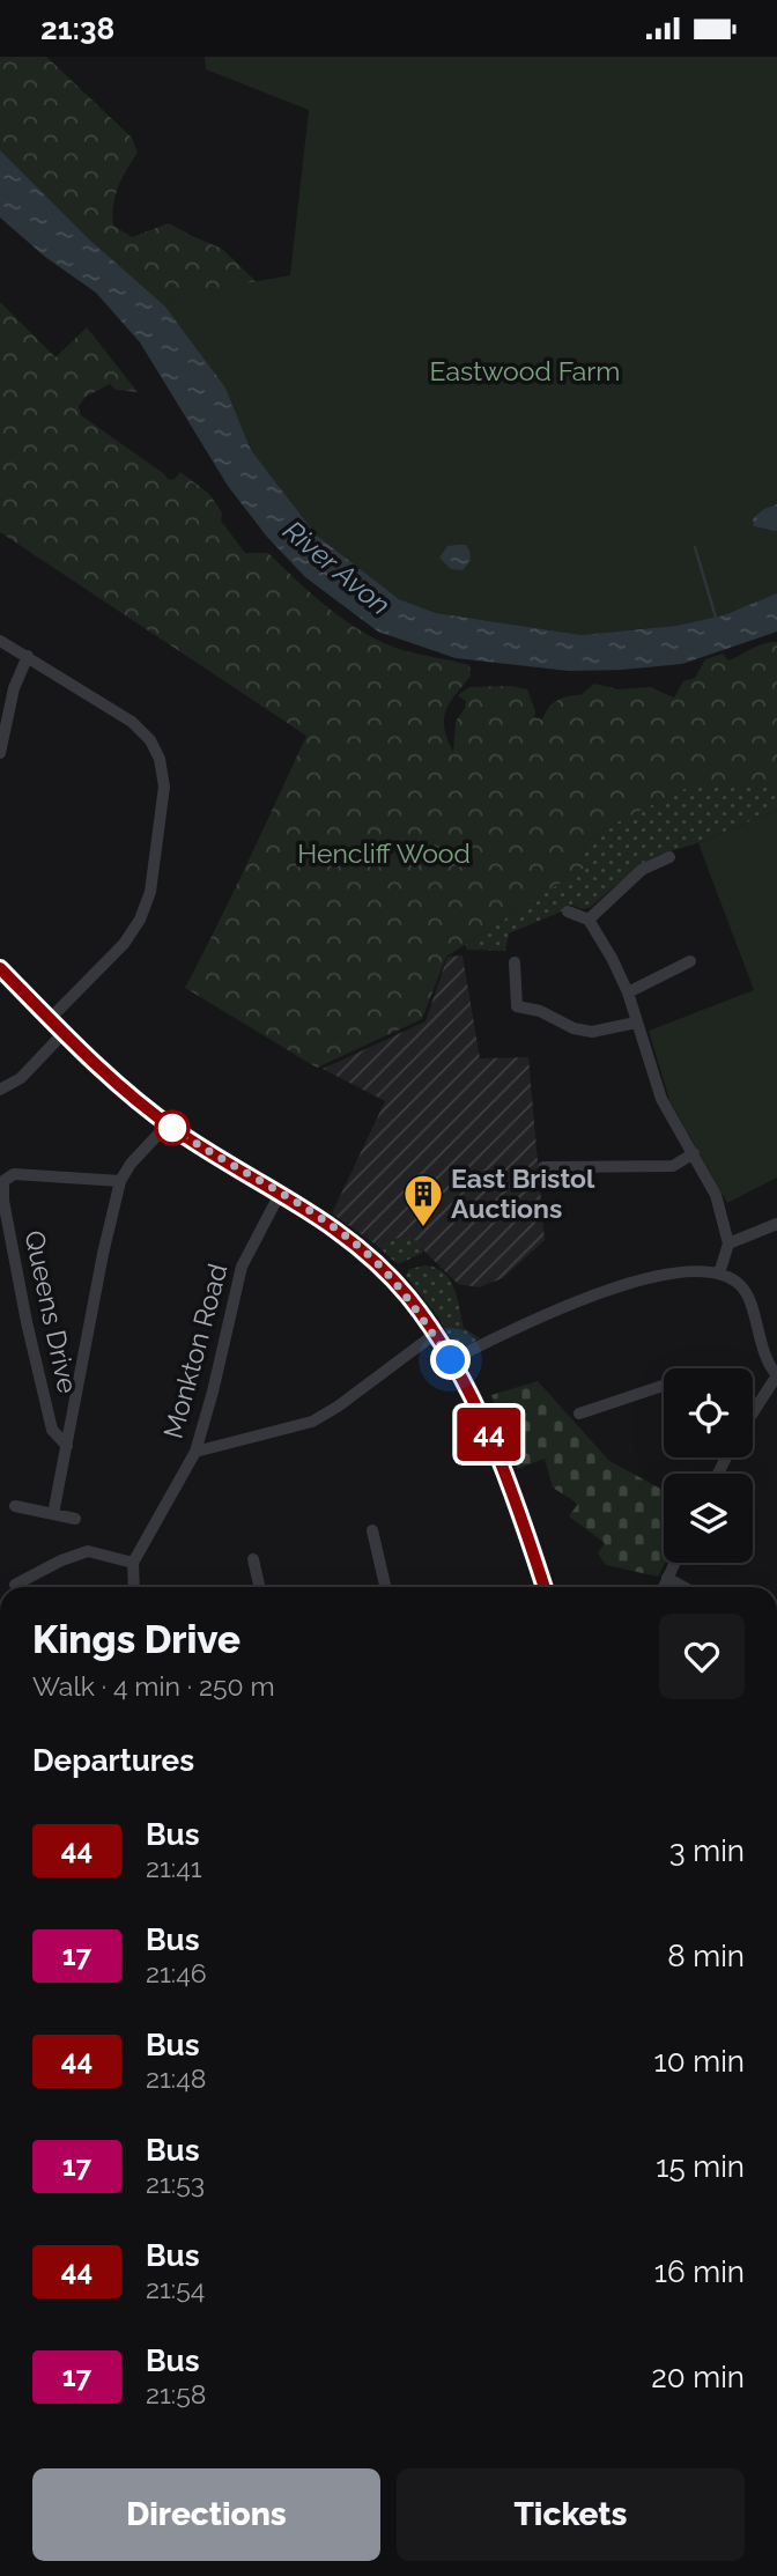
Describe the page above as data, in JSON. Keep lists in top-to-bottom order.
{
  "streets": {
    "street": ["Queens Drive", "Monkton Road"]
  },
  "water": ["River Avon"],
  "parks": ["Eastwood Farm", "Hencliff Wood"],
  "places": {
    "building": ["East Bristol Auctions"]
  },
  "lines": ["bus line 44"],
  "page": {
    "status": "21:38",
    "on_map": "44",
    "heading": [
      ["Kings Drive", "Walk · 4 min · 250 m"],
      "Departures"
    ],
    "list": [
      {
        "mark": "44",
        "name": "Bus",
        "note": "21:41",
        "value": "3 min"
      },
      {
        "mark": "17",
        "name": "Bus",
        "note": "21:46",
        "value": "8 min"
      },
      {
        "mark": "44",
        "name": "Bus",
        "note": "21:48",
        "value": "10 min"
      },
      {
        "mark": "17",
        "name": "Bus",
        "note": "21:53",
        "value": "15 min"
      },
      {
        "mark": "44",
        "name": "Bus",
        "note": "21:54",
        "value": "16 min"
      },
      {
        "mark": "17",
        "name": "Bus",
        "note": "21:58",
        "value": "20 min"
      }
    ],
    "buttons": ["Directions", "Tickets"]
  }
}
